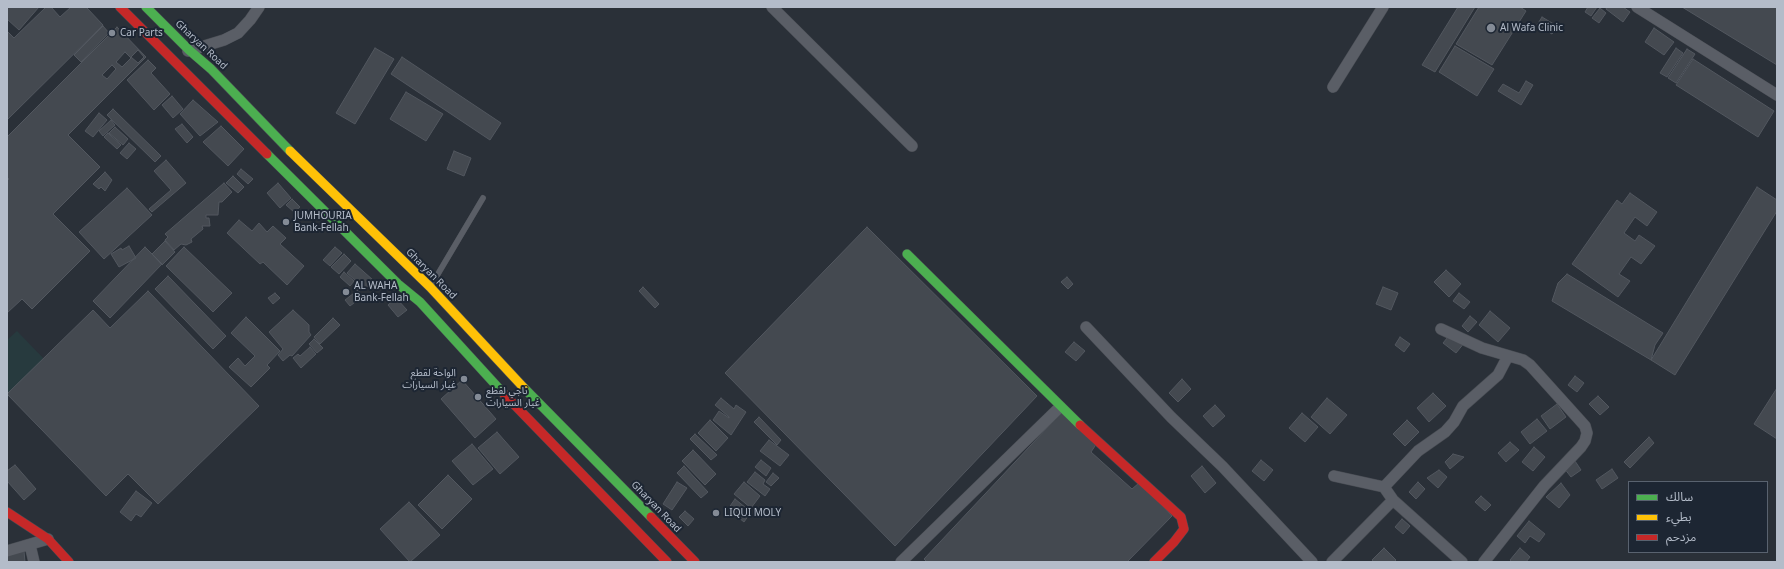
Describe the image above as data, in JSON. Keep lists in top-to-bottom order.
{
  "streets": {
    "main road": ["Gharyan Road"]
  },
  "places": [
    "Al Wafa Clinic",
    "Car Parts",
    "JUMHOURIA Bank-Fellah",
    "AL WAHA Bank-Fellah",
    "الواحة لقطع غيار السيارات",
    "ناجي لقطع غيار السيارات",
    "LIQUI MOLY"
  ],
  "legend": ["سالك", "بطيء", "مزدحم"]
}
